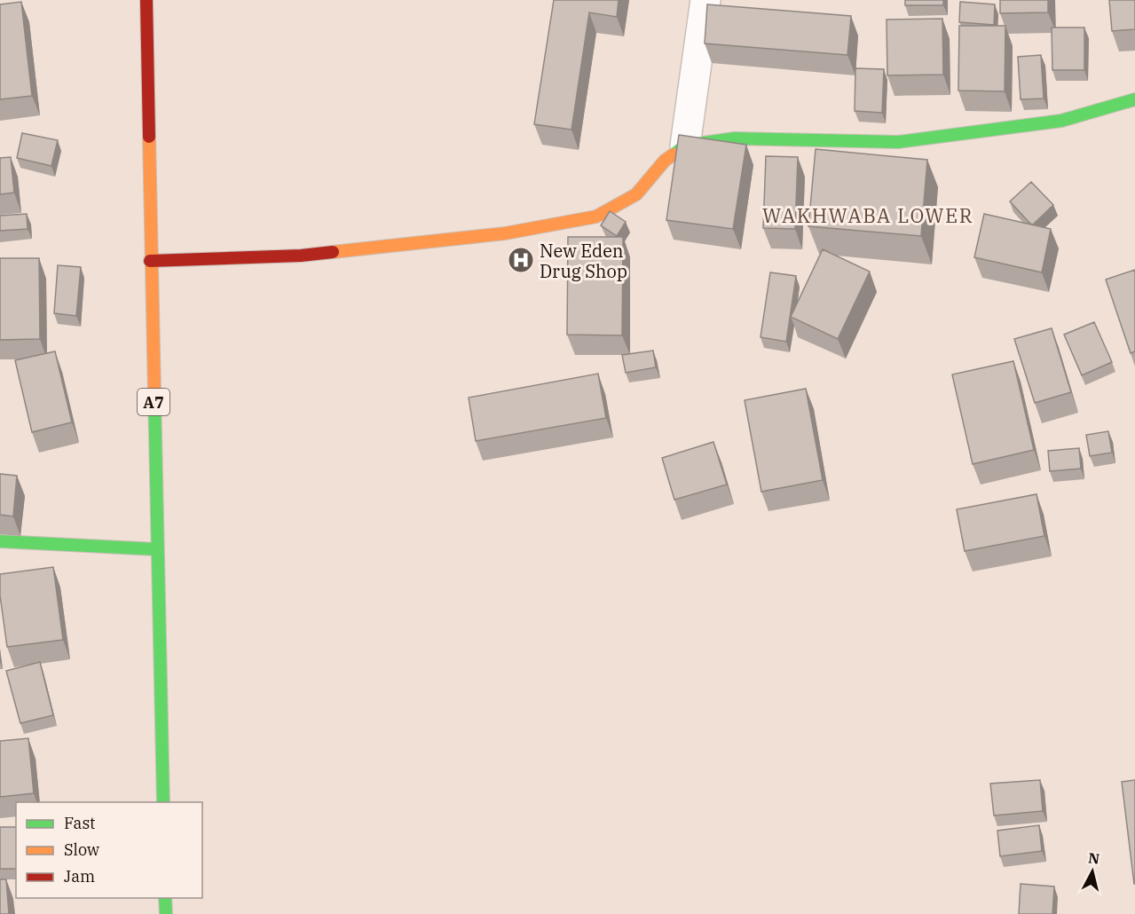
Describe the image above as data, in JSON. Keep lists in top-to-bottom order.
{
  "streets": {
    "street": ["A7"]
  },
  "districts": ["WAKHWABA LOWER"],
  "places": {
    "hospital": ["New Eden Drug Shop"]
  },
  "legend": ["Fast", "Slow", "Jam"],
  "north": "top"
}
